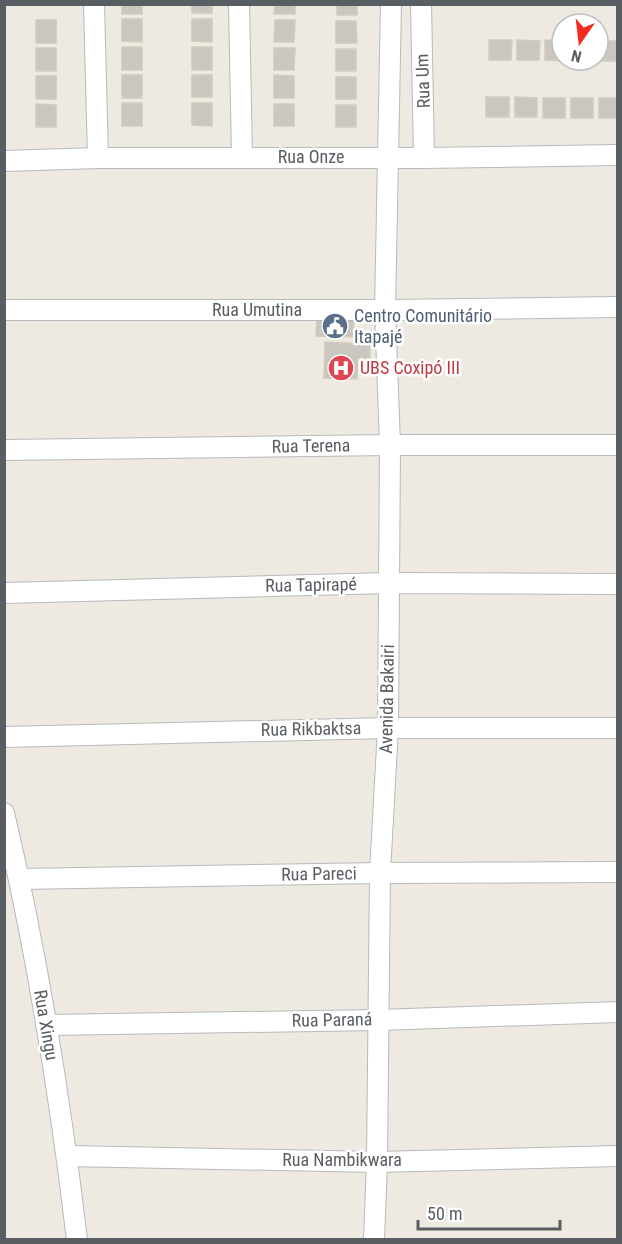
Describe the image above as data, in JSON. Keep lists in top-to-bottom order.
{
  "streets": {
    "street": [
      "Rua Um",
      "Rua Onze",
      "Rua Umutina",
      "Rua Terena",
      "Rua Tapirapé",
      "Avenida Bakairi",
      "Rua Rikbaktsa",
      "Rua Pareci",
      "Rua Paraná",
      "Rua Xingu",
      "Rua Nambikwara"
    ]
  },
  "crossings": [
    ["Rua Um", "Rua Onze"],
    ["Rua Um", "Avenida Bakairi"],
    ["Rua Onze", "Avenida Bakairi"],
    ["Rua Umutina", "Avenida Bakairi"],
    ["Rua Terena", "Avenida Bakairi"],
    ["Rua Tapirapé", "Avenida Bakairi"],
    ["Avenida Bakairi", "Rua Rikbaktsa"],
    ["Avenida Bakairi", "Rua Pareci"],
    ["Avenida Bakairi", "Rua Paraná"],
    ["Avenida Bakairi", "Rua Nambikwara"],
    ["Rua Pareci", "Rua Xingu"],
    ["Rua Paraná", "Rua Xingu"],
    ["Rua Xingu", "Rua Nambikwara"]
  ],
  "places": {
    "public building": ["Centro Comunitário Itapajé"],
    "hospital": ["UBS Coxipó III"]
  },
  "scale_bar": "50 m",
  "north": "bottom"
}
